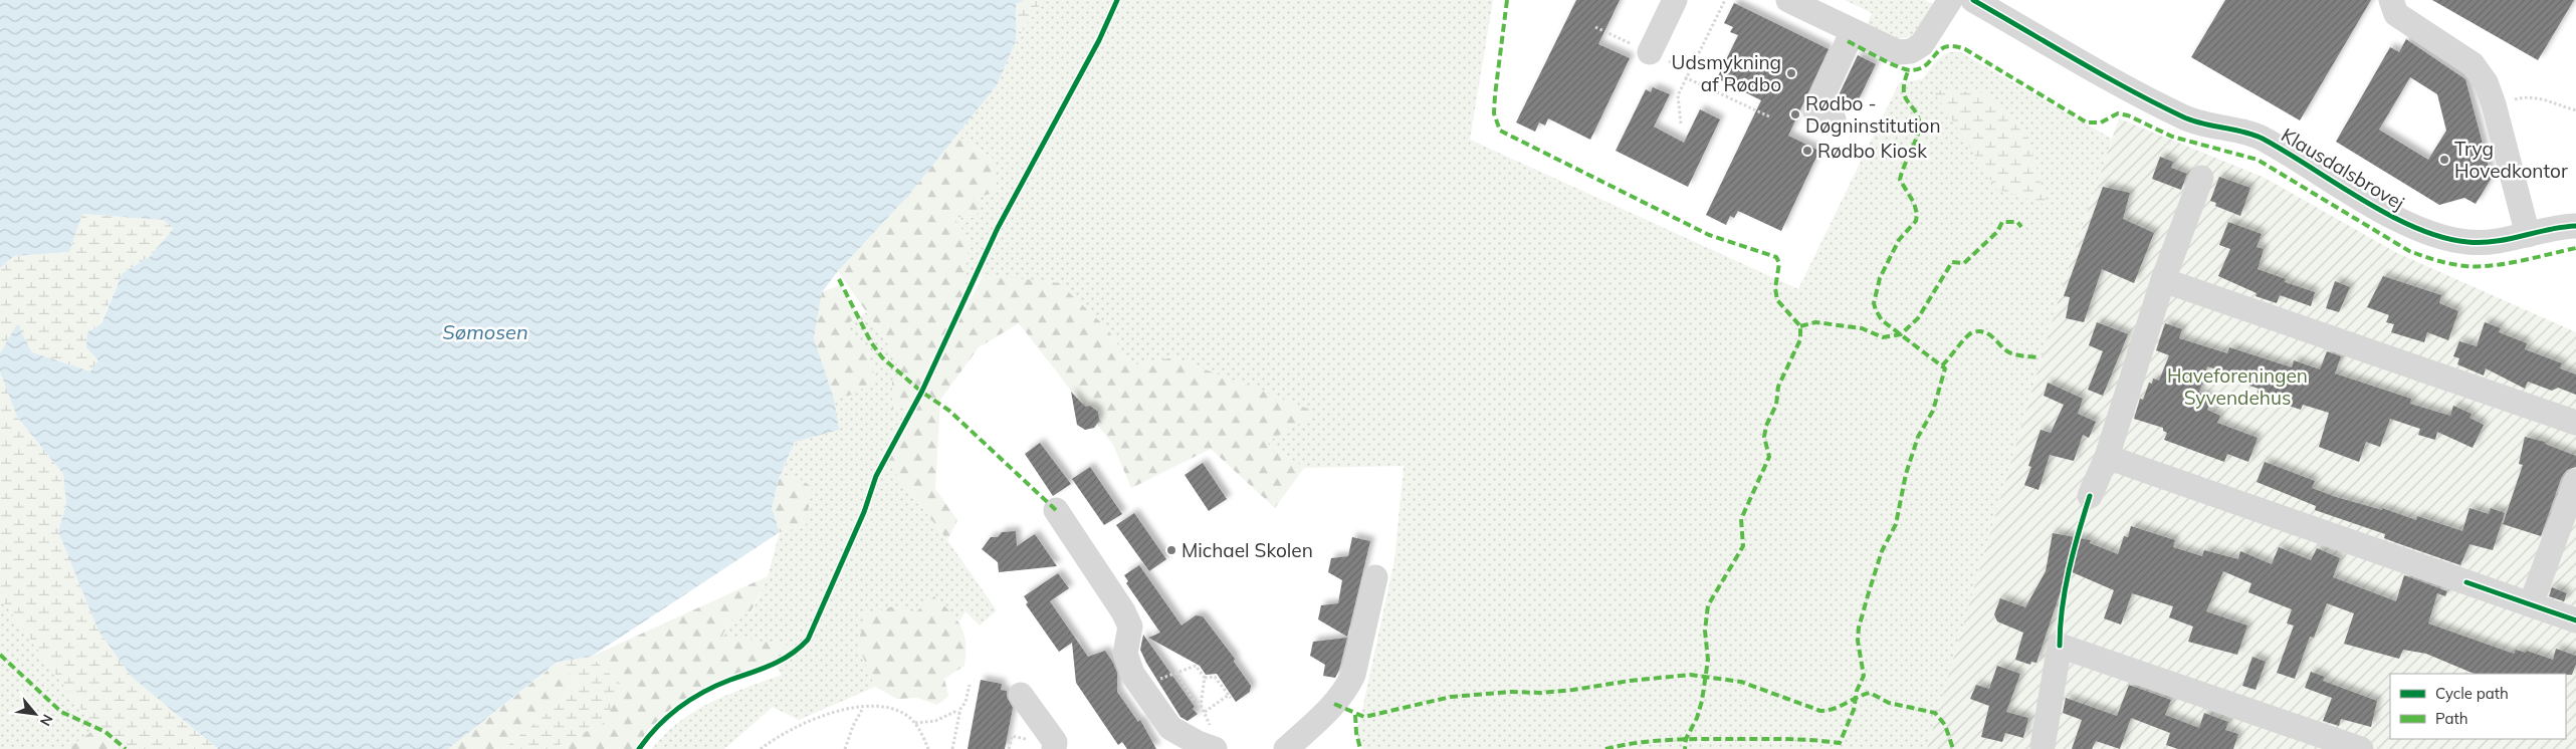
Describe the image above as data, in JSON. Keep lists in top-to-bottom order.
{
  "streets": {
    "street": ["Klausdalsbrovej"]
  },
  "water": ["Sømosen"],
  "parks": ["Haveforeningen Syvendehus"],
  "places": [
    "Udsmykning af Rødbo",
    "Rødbo - Døgninstitution",
    "Rødbo Kiosk",
    "Tryg Hovedkontor",
    "Michael Skolen"
  ],
  "legend": ["Cycle path", "Path"],
  "north": "bottom right"
}
